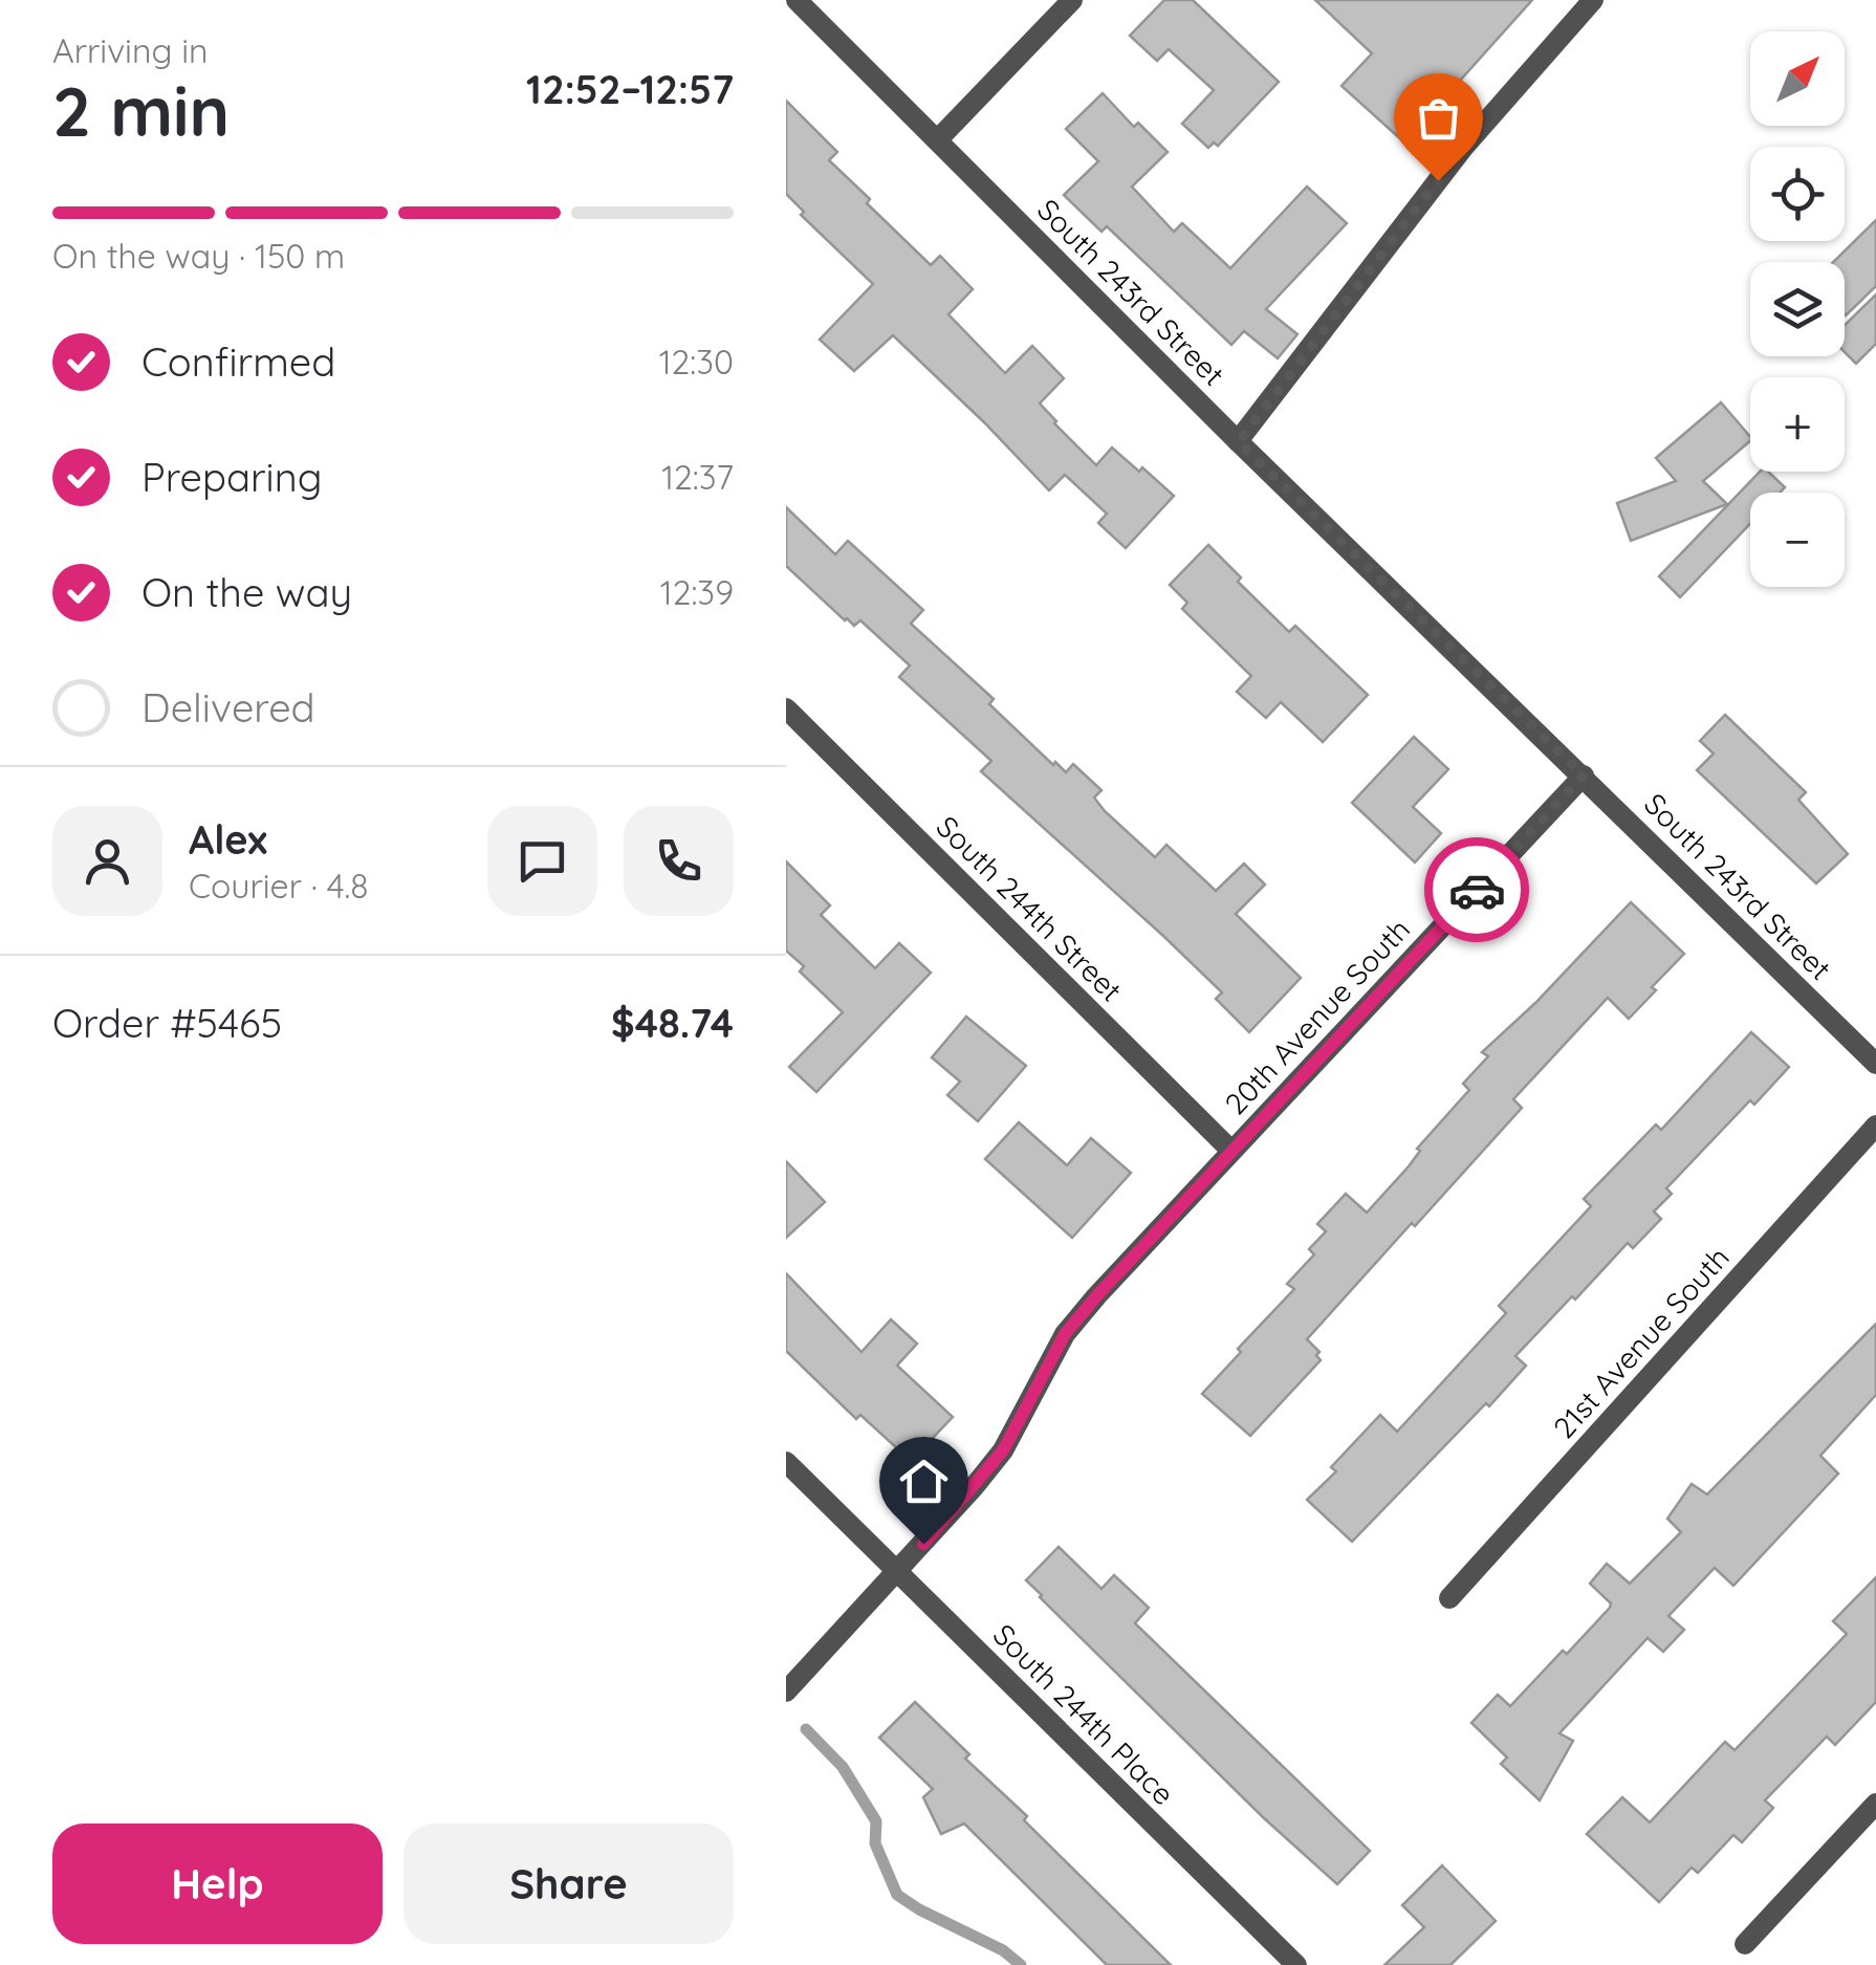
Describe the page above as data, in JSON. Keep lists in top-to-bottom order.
{
  "streets": {
    "street": [
      "South 243rd Street",
      "South 244th Street",
      "20th Avenue South",
      "21st Avenue South",
      "South 244th Place"
    ]
  },
  "crossings": [
    ["South 243rd Street", "20th Avenue South"],
    ["South 244th Street", "20th Avenue South"],
    ["20th Avenue South", "South 244th Place"]
  ],
  "north": "top right",
  "page": {
    "heading": ["2 min", "Arriving in", "12:52–12:57"],
    "panel": [
      "Alex",
      "Courier · 4.8",
      "Order #5465",
      "$48.74"
    ],
    "map_buttons": ["+", "−"],
    "bar": "On the way · 150 m",
    "list": [
      ["Confirmed", "12:30"],
      ["Preparing", "12:37"],
      ["On the way", "12:39"],
      "Delivered"
    ],
    "buttons": ["Help", "Share"]
  }
}
